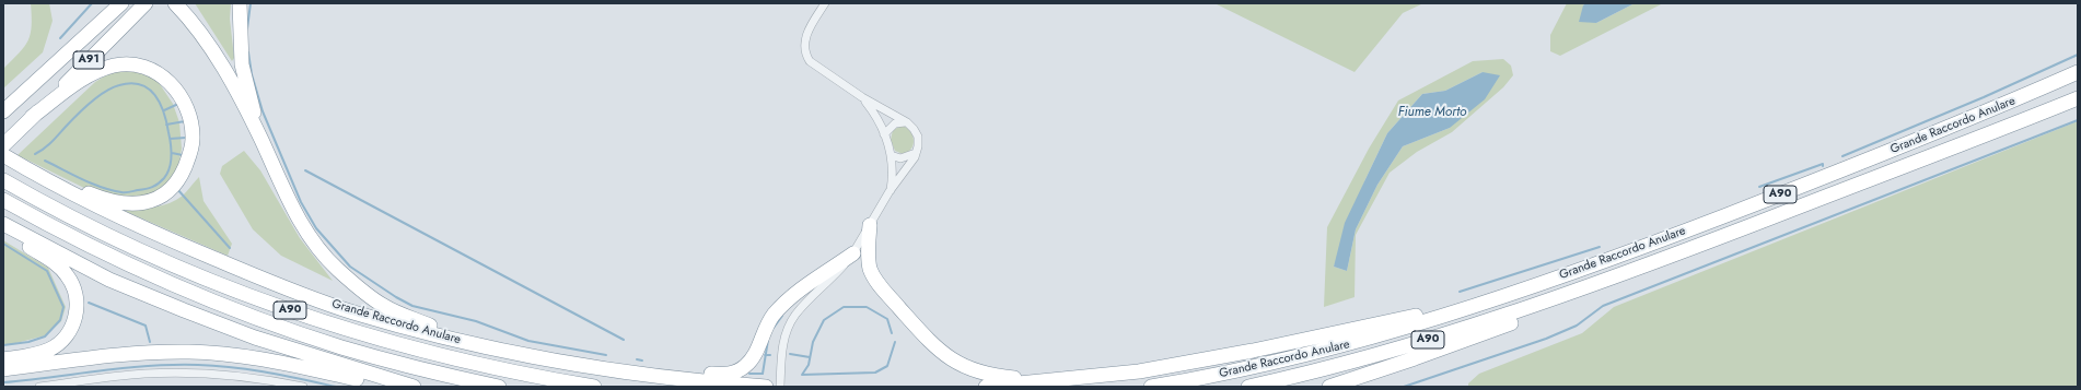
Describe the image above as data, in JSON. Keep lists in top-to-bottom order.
{
  "streets": {
    "highway": ["A91", "Grande Raccordo Anulare", "A90"]
  },
  "water": ["Fiume Morto"]
}
